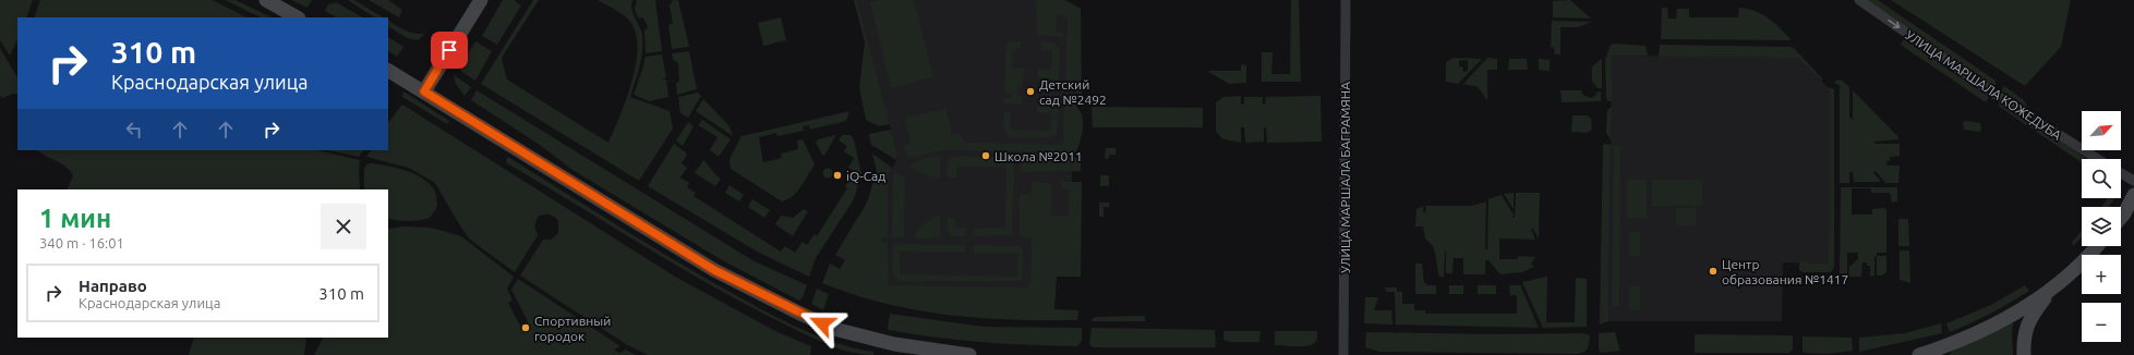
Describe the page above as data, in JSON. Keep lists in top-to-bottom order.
{
  "streets": {
    "street": ["УЛИЦА МАРШАЛА КОЖЕДУБА", "УЛИЦА МАРШАЛА БАГРАМЯНА"]
  },
  "one_way": ["УЛИЦА МАРШАЛА КОЖЕДУБА"],
  "places": [
    "Детский сад №2492",
    "Школа №2011",
    "iQ-Сад",
    "Центр образования №1417",
    "Спортивный городок"
  ],
  "north": "top right",
  "page": {
    "turn": ["310 m", "Краснодарская улица"],
    "map_buttons": ["+", "−"],
    "heading": ["1 мин", "340 m · 16:01"],
    "list": [
      {
        "name": "Направо",
        "note": "Краснодарская улица",
        "value": "310 m"
      }
    ]
  }
}
